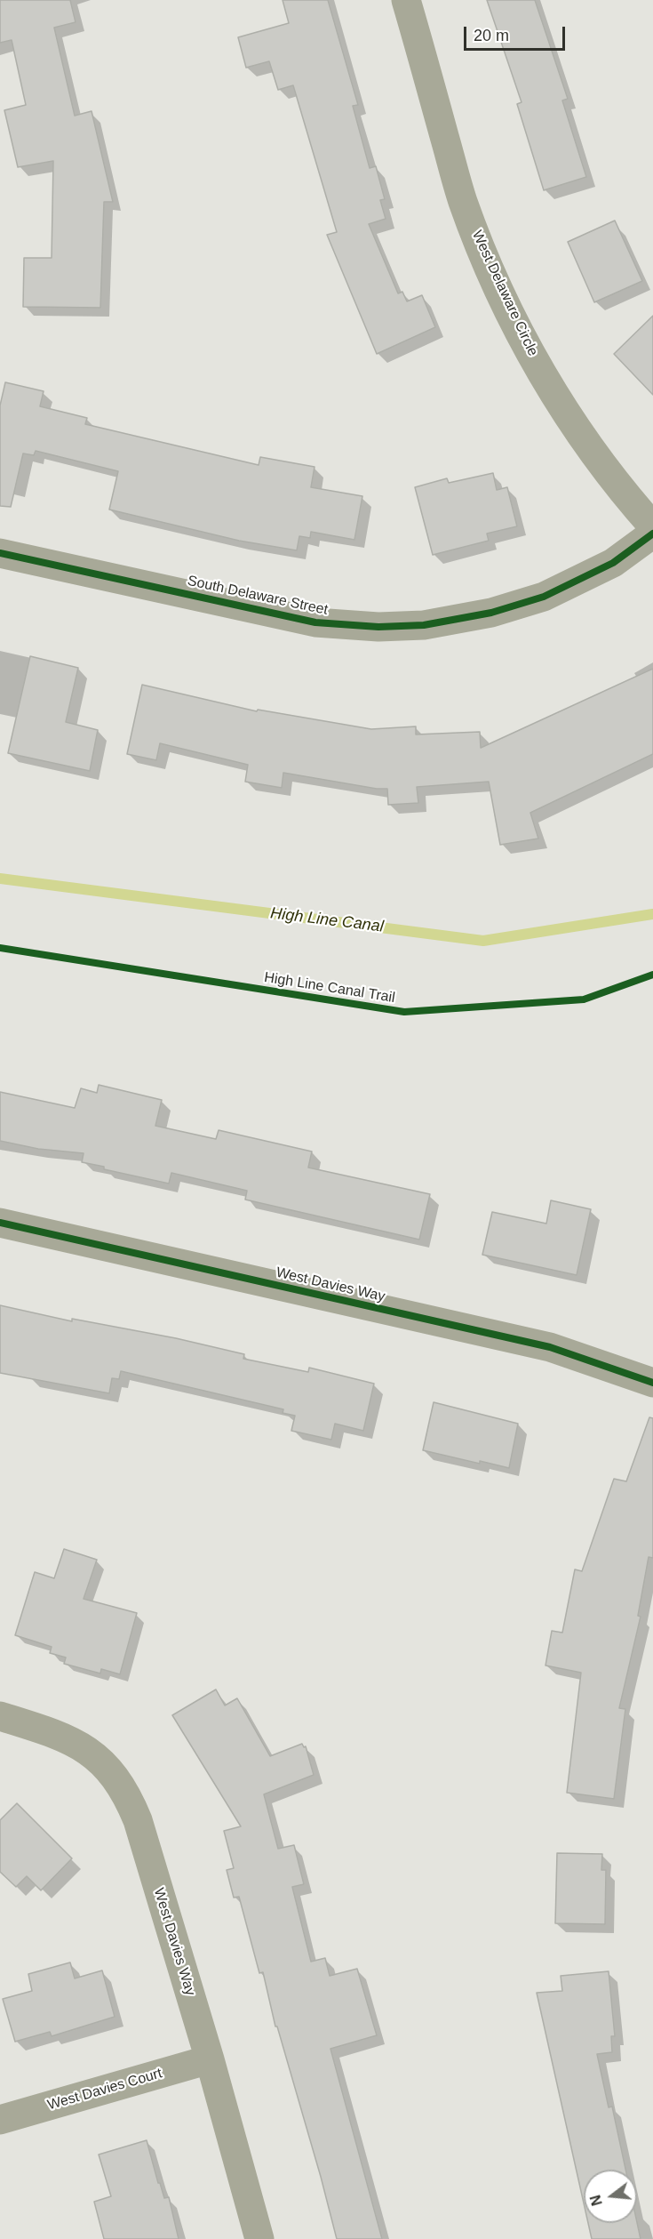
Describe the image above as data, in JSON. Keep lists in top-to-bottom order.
{
  "streets": {
    "street": [
      "West Delaware Circle",
      "South Delaware Street",
      "West Davies Way",
      "West Davies Court"
    ],
    "cycle path": ["High Line Canal Trail"]
  },
  "crossings": [
    ["West Davies Way", "West Davies Court"]
  ],
  "water": ["High Line Canal"],
  "scale_bar": "20 m",
  "north": "left"
}
